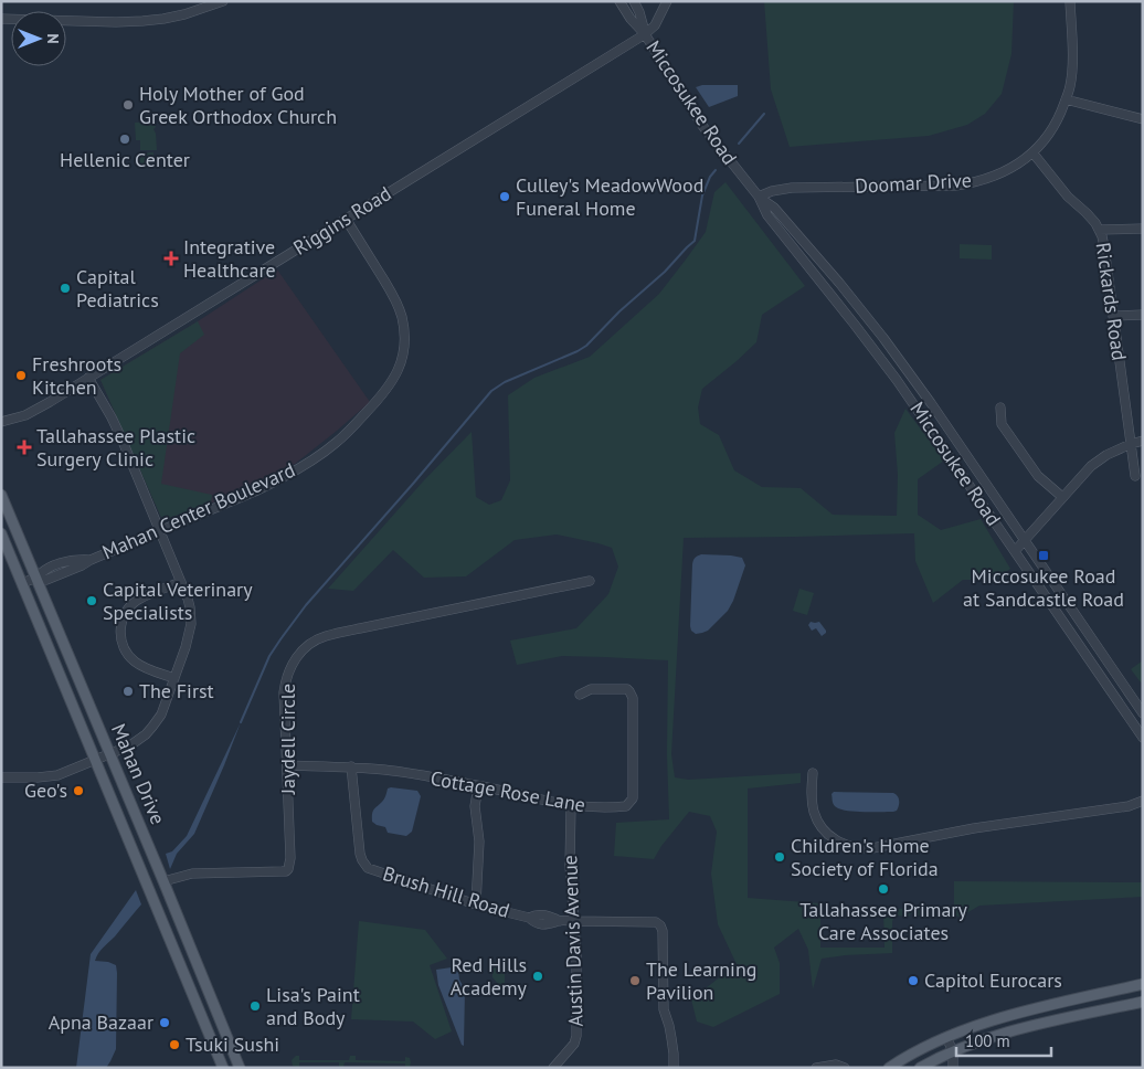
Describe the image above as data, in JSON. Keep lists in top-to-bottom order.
{
  "streets": {
    "main road": ["Mahan Drive"],
    "street": [
      "Miccosukee Road",
      "Doomar Drive",
      "Riggins Road",
      "Rickards Road",
      "Mahan Center Boulevard",
      "Jaydell Circle",
      "Cottage Rose Lane",
      "Brush Hill Road",
      "Austin Davis Avenue"
    ]
  },
  "crossings": [
    ["Miccosukee Road", "Doomar Drive"],
    ["Miccosukee Road", "Riggins Road"],
    ["Doomar Drive", "Rickards Road"],
    ["Riggins Road", "Mahan Center Boulevard"],
    ["Mahan Center Boulevard", "Mahan Drive"],
    ["Jaydell Circle", "Mahan Drive"],
    ["Jaydell Circle", "Cottage Rose Lane"],
    ["Cottage Rose Lane", "Brush Hill Road"],
    ["Cottage Rose Lane", "Austin Davis Avenue"],
    ["Brush Hill Road", "Austin Davis Avenue"]
  ],
  "places": {
    "other": [
      "Holy Mother of God Greek Orthodox Church",
      "Hellenic Center",
      "Culley's MeadowWood Funeral Home",
      "Capital Pediatrics",
      "Freshroots Kitchen",
      "Capital Veterinary Specialists",
      "The First",
      "Geo's",
      "Children's Home Society of Florida",
      "Tallahassee Primary Care Associates",
      "Red Hills Academy",
      "The Learning Pavilion",
      "Capitol Eurocars",
      "Lisa's Paint and Body",
      "Apna Bazaar",
      "Tsuki Sushi"
    ],
    "health": ["Integrative Healthcare", "Tallahassee Plastic Surgery Clinic"],
    "transit": ["Miccosukee Road at Sandcastle Road"]
  },
  "scale_bar": "100 m",
  "north": "right"
}
